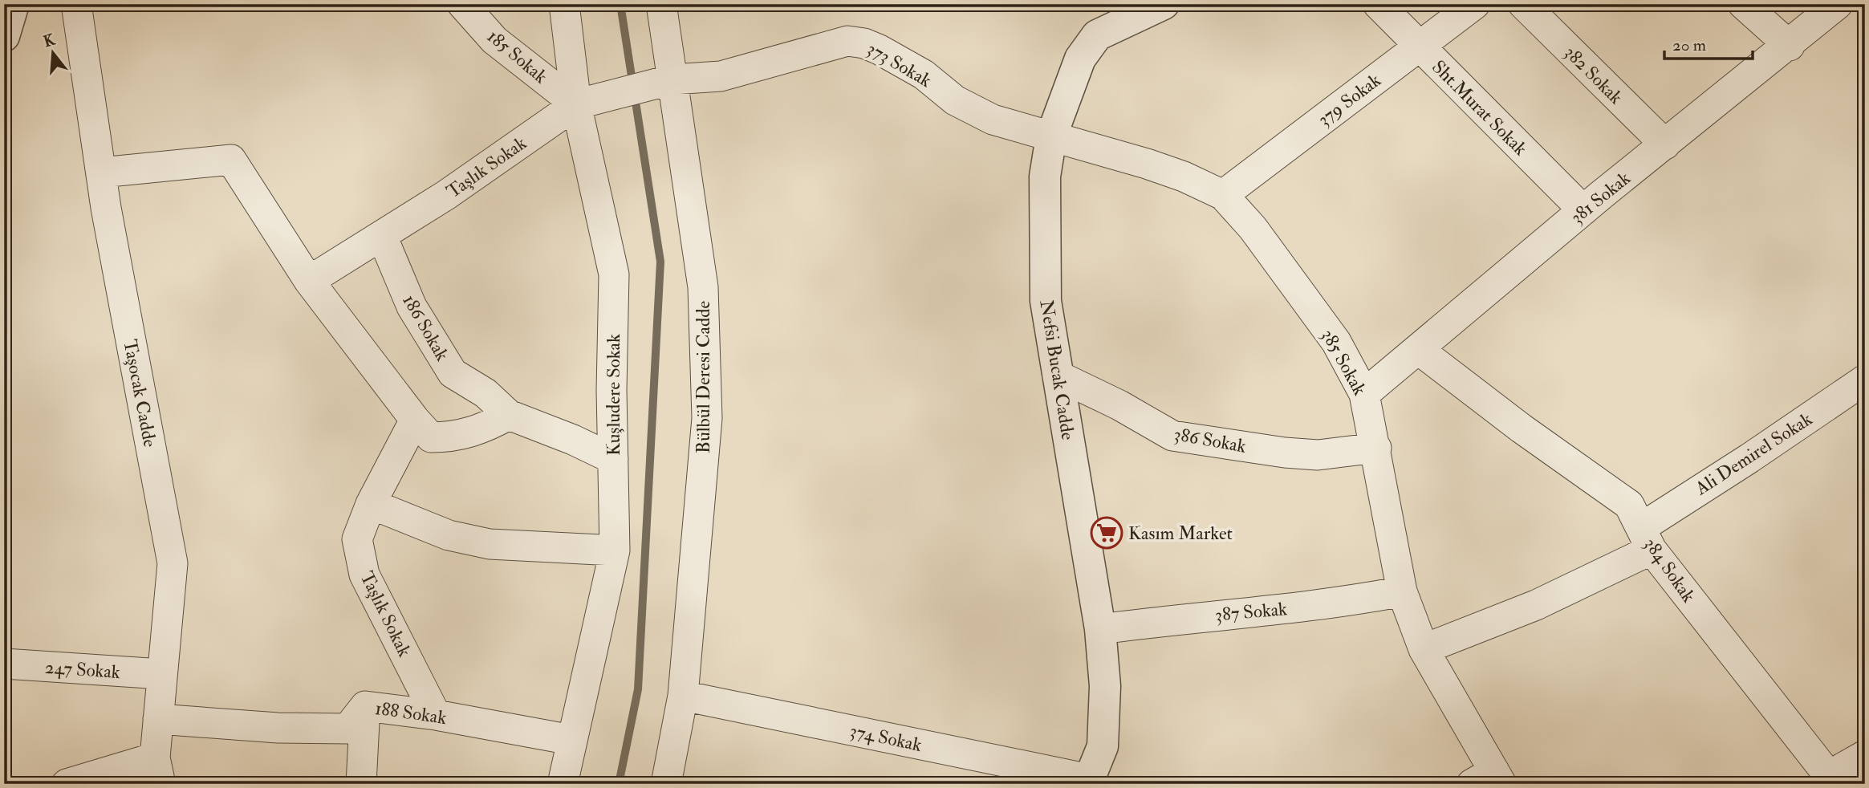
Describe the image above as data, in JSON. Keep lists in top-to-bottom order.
{
  "streets": {
    "street": [
      "185 Sokak",
      "373 Sokak",
      "382 Sokak",
      "379 Sokak",
      "Sht.Murat Sokak",
      "Taşlık Sokak",
      "381 Sokak",
      "186 Sokak",
      "385 Sokak",
      "Nefsi Bucak Cadde",
      "Bülbül Deresi Cadde",
      "Taşocak Cadde",
      "Kuşludere Sokak",
      "386 Sokak",
      "Ali Demirel Sokak",
      "384 Sokak",
      "387 Sokak",
      "247 Sokak",
      "188 Sokak",
      "374 Sokak"
    ]
  },
  "crossings": [
    ["185 Sokak", "373 Sokak"],
    ["185 Sokak", "Taşlık Sokak"],
    ["185 Sokak", "Kuşludere Sokak"],
    ["373 Sokak", "Taşlık Sokak"],
    ["373 Sokak", "385 Sokak"],
    ["373 Sokak", "Nefsi Bucak Cadde"],
    ["373 Sokak", "Bülbül Deresi Cadde"],
    ["373 Sokak", "Kuşludere Sokak"],
    ["382 Sokak", "381 Sokak"],
    ["379 Sokak", "Sht.Murat Sokak"],
    ["379 Sokak", "385 Sokak"],
    ["Sht.Murat Sokak", "381 Sokak"],
    ["Taşlık Sokak", "186 Sokak"],
    ["Taşlık Sokak", "Kuşludere Sokak"],
    ["Taşlık Sokak", "188 Sokak"],
    ["381 Sokak", "385 Sokak"],
    ["381 Sokak", "384 Sokak"],
    ["186 Sokak", "Kuşludere Sokak"],
    ["385 Sokak", "Nefsi Bucak Cadde"],
    ["385 Sokak", "386 Sokak"],
    ["385 Sokak", "387 Sokak"],
    ["Nefsi Bucak Cadde", "386 Sokak"],
    ["Nefsi Bucak Cadde", "387 Sokak"],
    ["Nefsi Bucak Cadde", "374 Sokak"],
    ["Bülbül Deresi Cadde", "374 Sokak"],
    ["Taşocak Cadde", "247 Sokak"],
    ["Taşocak Cadde", "188 Sokak"],
    ["Kuşludere Sokak", "188 Sokak"],
    ["Ali Demirel Sokak", "384 Sokak"]
  ],
  "places": {
    "supermarket": ["Kasım Market"]
  },
  "scale_bar": "20 m",
  "north": "top"
}
